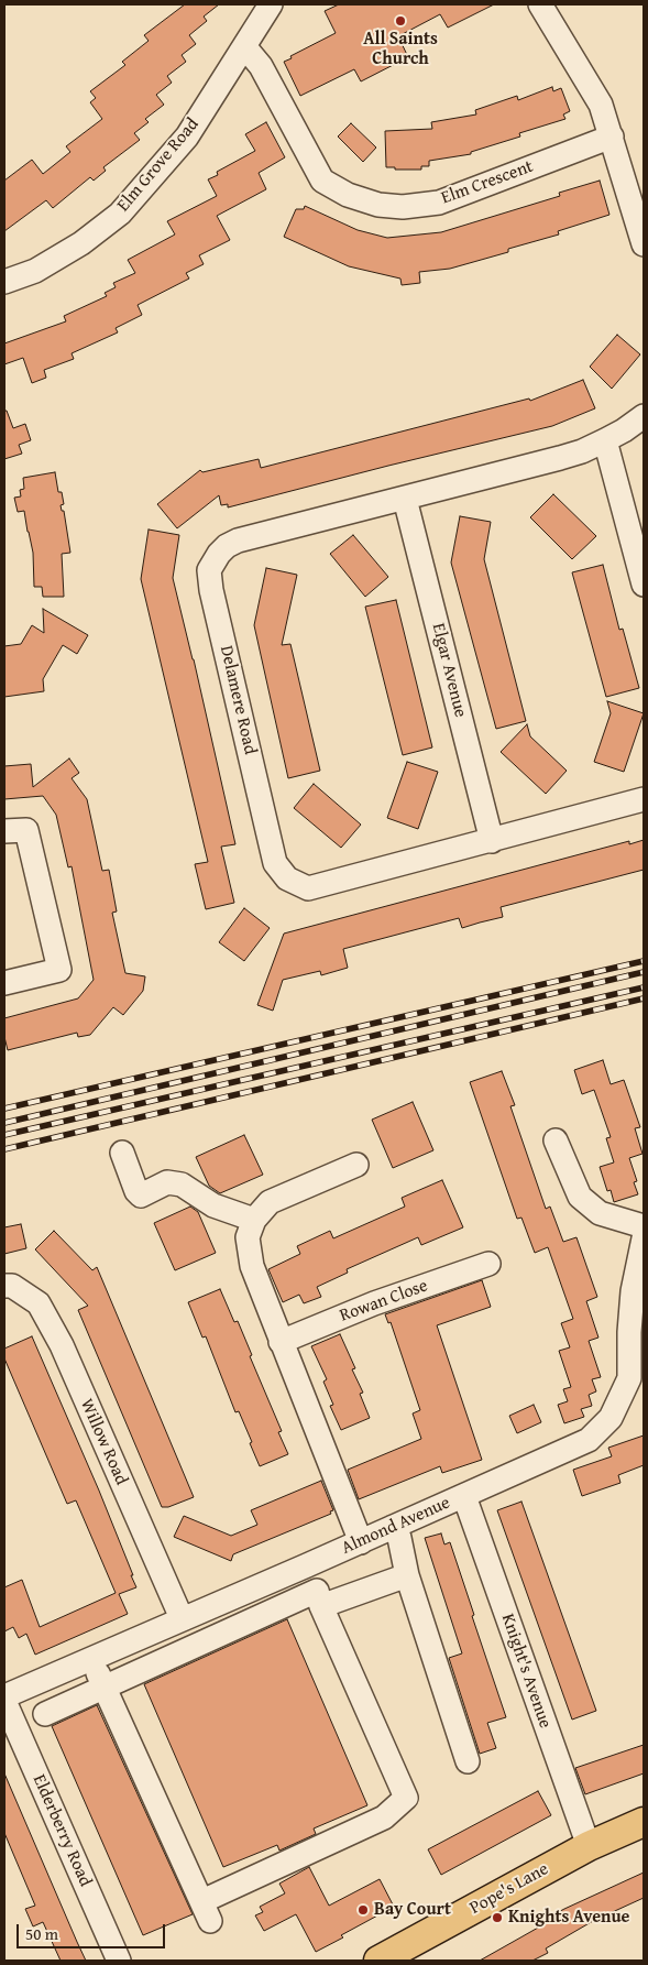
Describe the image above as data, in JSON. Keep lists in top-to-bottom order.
{
  "streets": {
    "main road": ["Pope's Lane"],
    "street": [
      "Elm Grove Road",
      "Elm Crescent",
      "Elgar Avenue",
      "Delamere Road",
      "Rowan Close",
      "Willow Road",
      "Almond Avenue",
      "Knight's Avenue",
      "Elderberry Road"
    ]
  },
  "crossings": [
    ["Elm Grove Road", "Elm Crescent"],
    ["Elgar Avenue", "Delamere Road"],
    ["Willow Road", "Almond Avenue"],
    ["Almond Avenue", "Knight's Avenue"],
    ["Knight's Avenue", "Pope's Lane"]
  ],
  "places": ["All Saints Church", "Bay Court", "Knights Avenue"],
  "scale_bar": "50 m"
}
